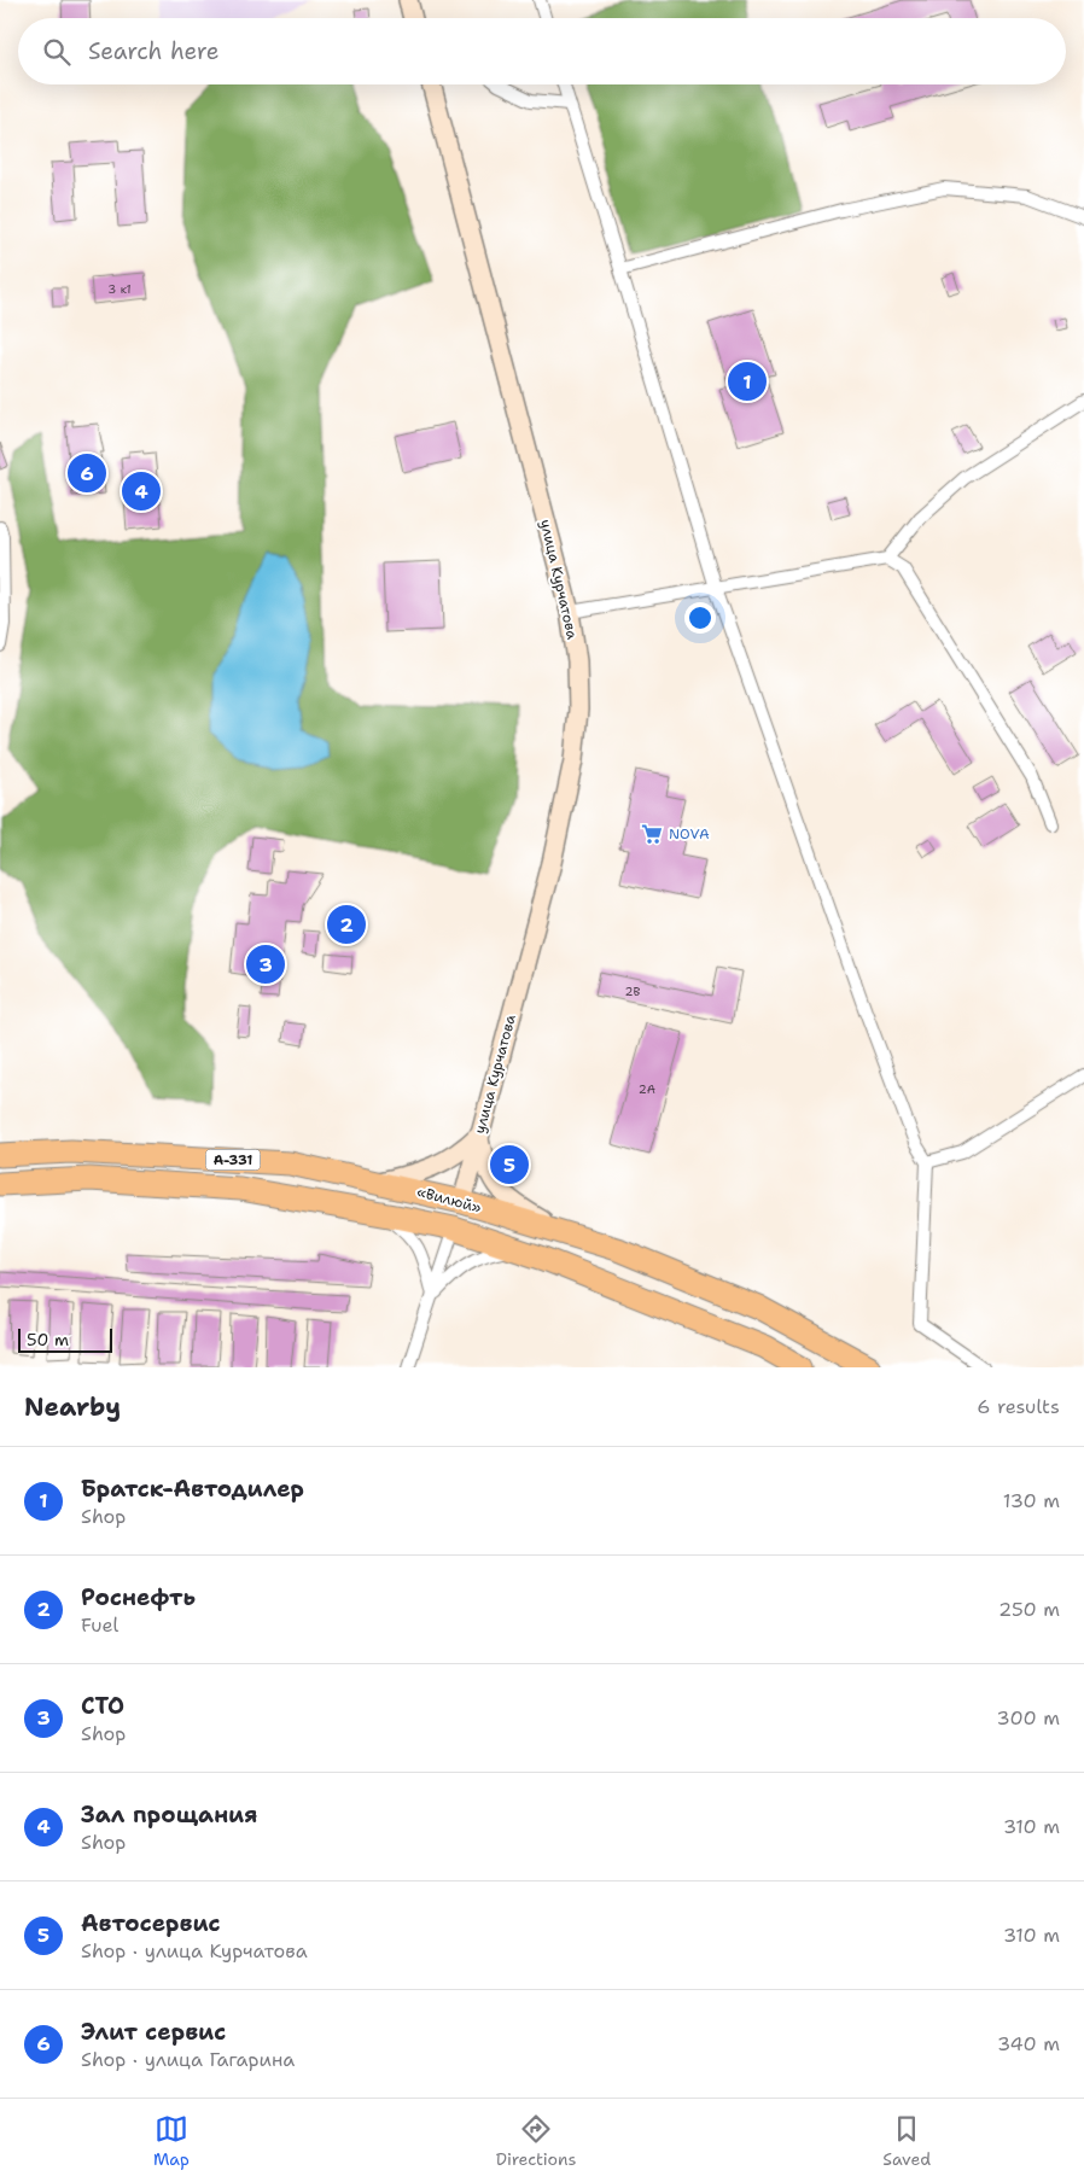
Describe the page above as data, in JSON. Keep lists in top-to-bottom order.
{
  "streets": {
    "highway": ["улица Курчатова", "А-331", "«Вилюй»"]
  },
  "crossings": [
    ["улица Курчатова", "«Вилюй»"]
  ],
  "places": {
    "supermarket": ["NOVA"]
  },
  "house_numbers": ["3 к1", "2В", "2А"],
  "scale_bar": "50 m",
  "page": {
    "search": "Search here",
    "pins": [
      "1",
      "6",
      "4",
      "2",
      "3",
      "5"
    ],
    "scale": "50 m",
    "heading": ["Nearby", "6 results"],
    "list": [
      {
        "mark": "1",
        "name": "Братск-Автодилер",
        "note": "Shop",
        "value": "130 m"
      },
      {
        "mark": "2",
        "name": "Роснефть",
        "note": "Fuel",
        "value": "250 m"
      },
      {
        "mark": "3",
        "name": "СТО",
        "note": "Shop",
        "value": "300 m"
      },
      {
        "mark": "4",
        "name": "Зал прощания",
        "note": "Shop",
        "value": "310 m"
      },
      {
        "mark": "5",
        "name": "Автосервис",
        "note": "Shop · улица Курчатова",
        "value": "310 m"
      },
      {
        "mark": "6",
        "name": "Элит сервис",
        "note": "Shop · улица Гагарина",
        "value": "340 m"
      }
    ],
    "nav": ["Map", "Directions", "Saved"]
  }
}
